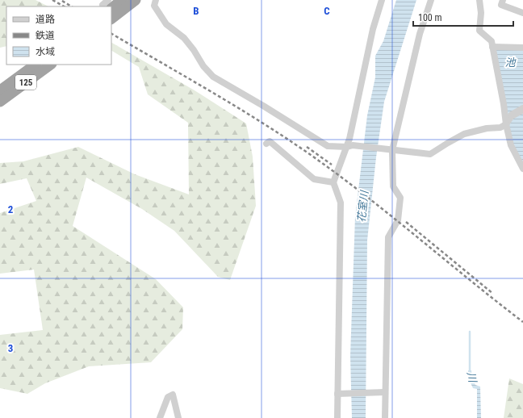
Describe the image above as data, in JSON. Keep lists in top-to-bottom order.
{
  "streets": {
    "highway": ["125"]
  },
  "water": ["池", "花室川", "川"],
  "legend": ["道路", "鉄道", "水域"],
  "scale_bar": "100 m",
  "grid": {
    "columns": ["B", "C"],
    "rows": ["2", "3"]
  }
}
